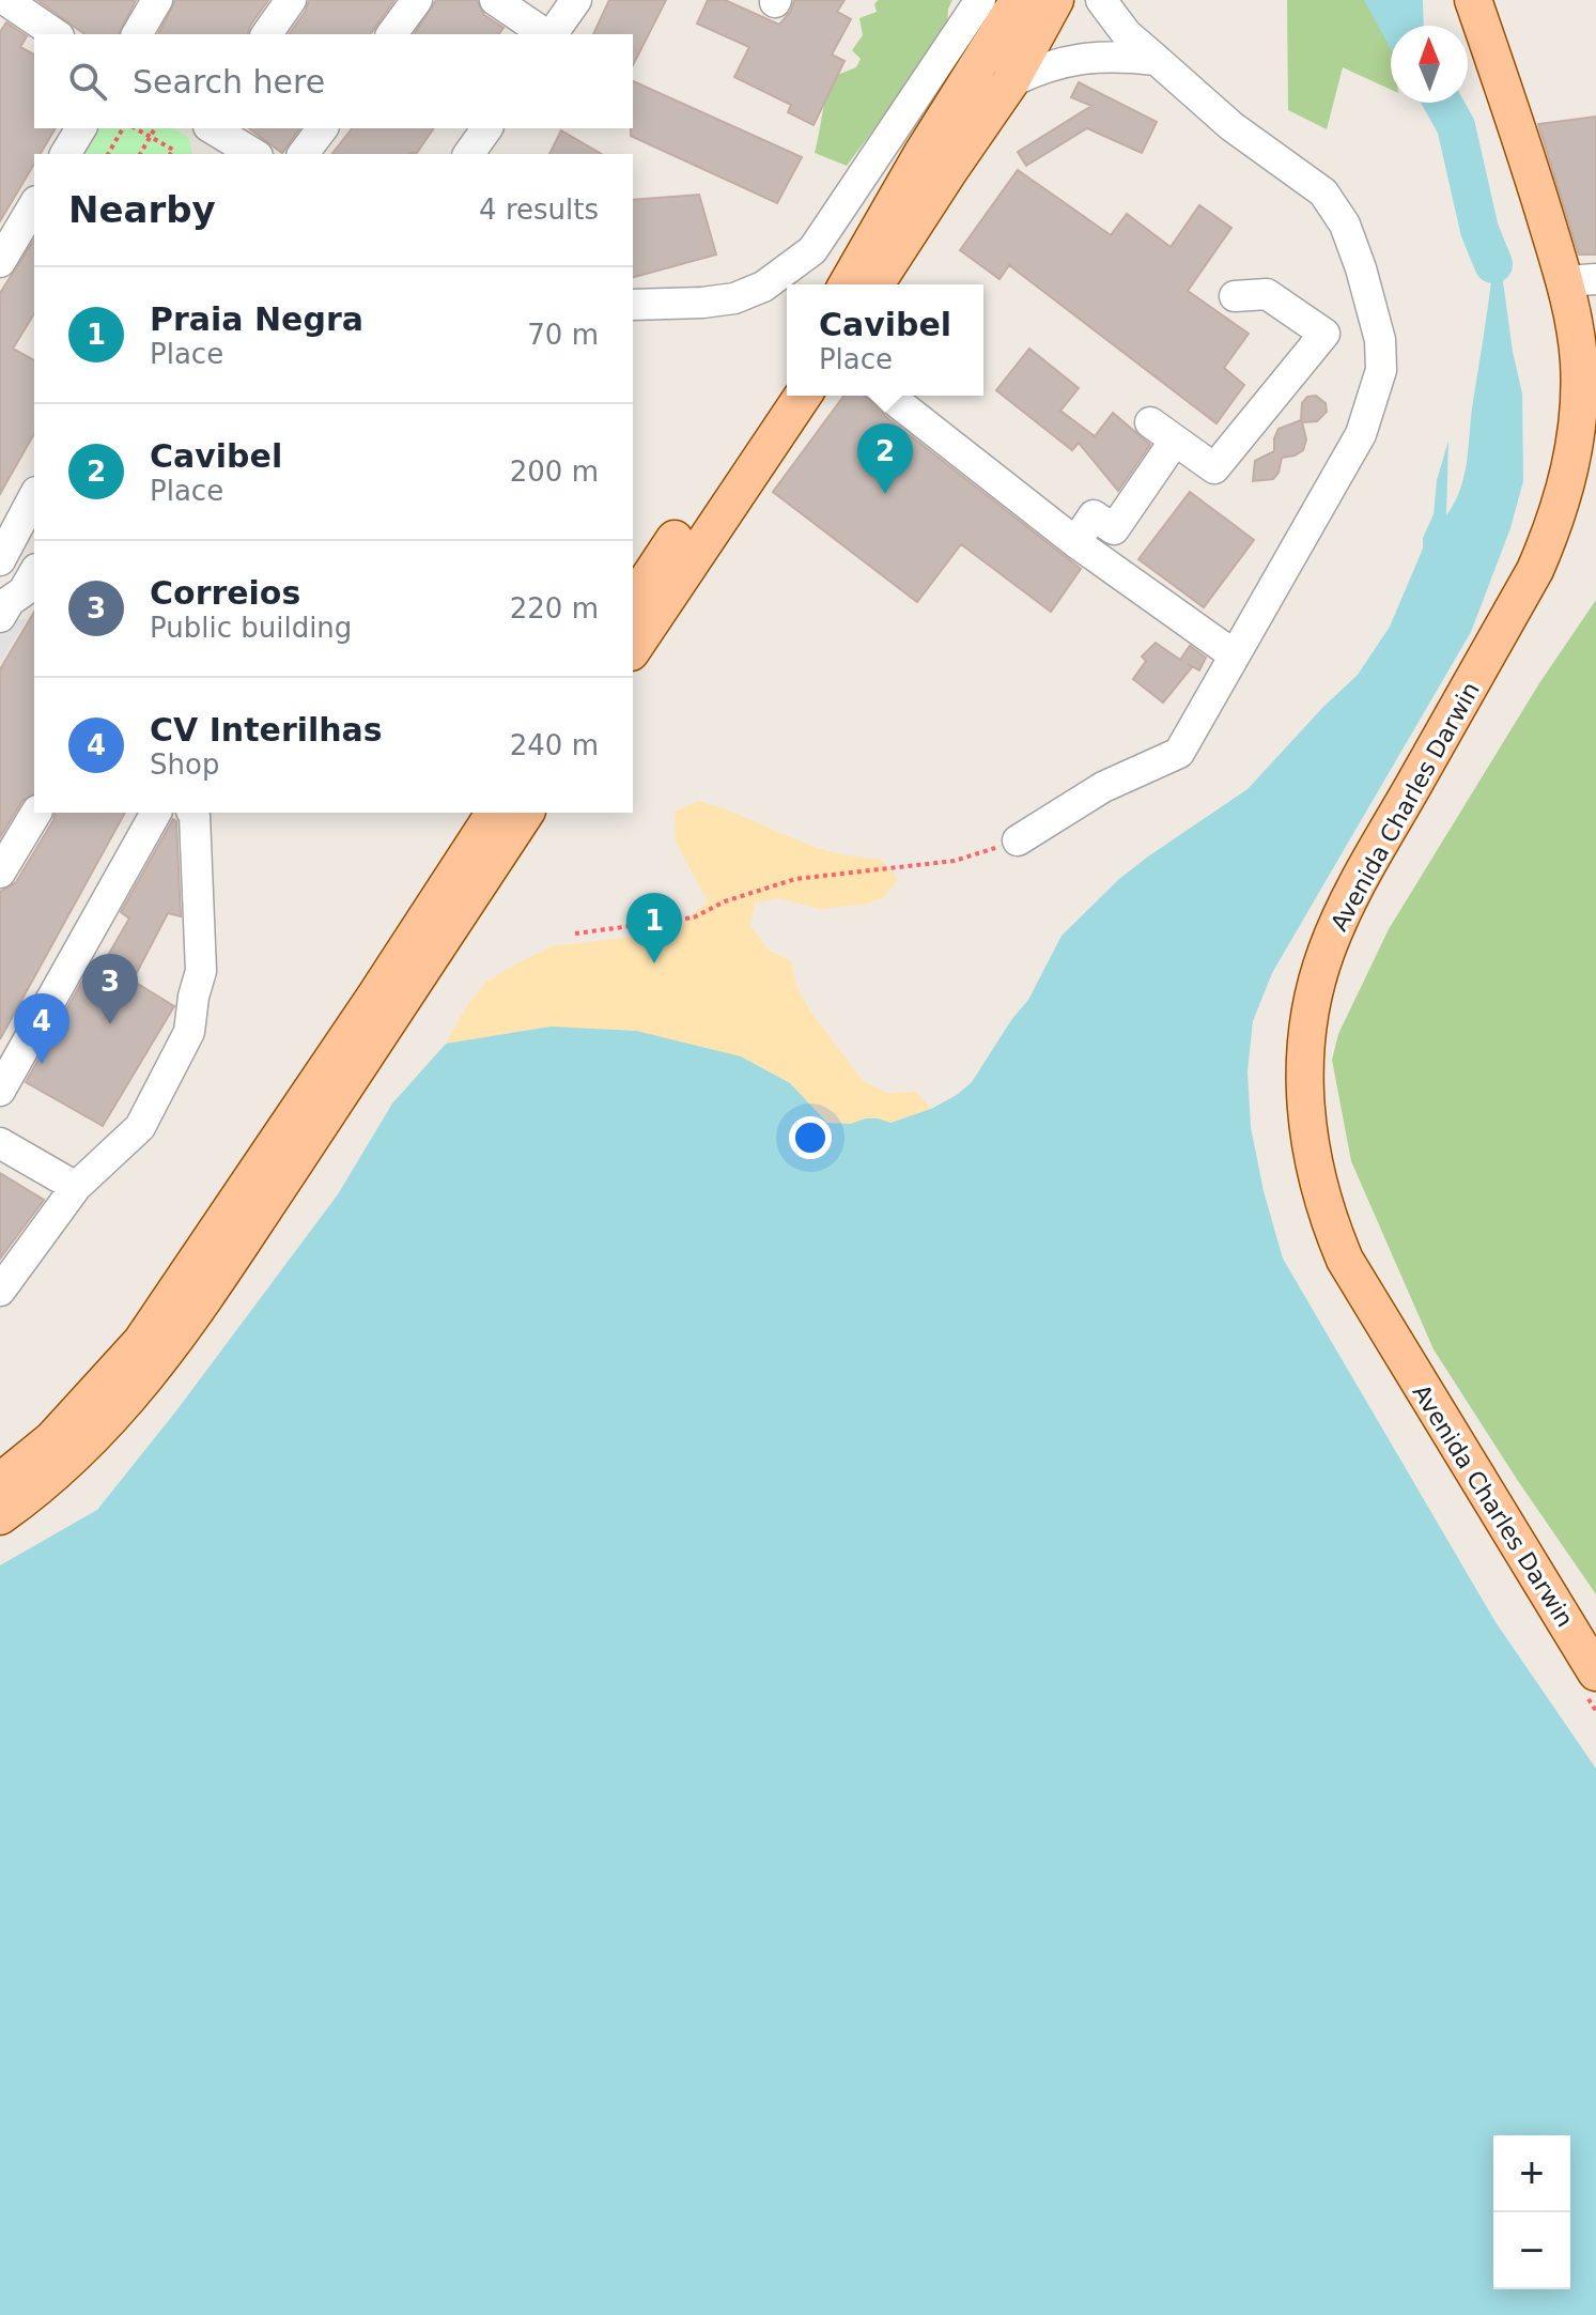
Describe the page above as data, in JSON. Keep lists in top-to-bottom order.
{
  "streets": {
    "main road": ["Avenida Charles Darwin"]
  },
  "north": "top",
  "page": {
    "search": "Search here",
    "heading": ["Nearby", "4 results"],
    "list": [
      {
        "mark": "1",
        "name": "Praia Negra",
        "note": "Place",
        "value": "70 m"
      },
      {
        "mark": "2",
        "name": "Cavibel",
        "note": "Place",
        "value": "200 m"
      },
      {
        "mark": "3",
        "name": "Correios",
        "note": "Public building",
        "value": "220 m"
      },
      {
        "mark": "4",
        "name": "CV Interilhas",
        "note": "Shop",
        "value": "240 m"
      }
    ],
    "popup": ["Cavibel", "Place"],
    "pins": [
      "2",
      "1",
      "3",
      "4"
    ],
    "map_buttons": ["+", "−"]
  }
}
